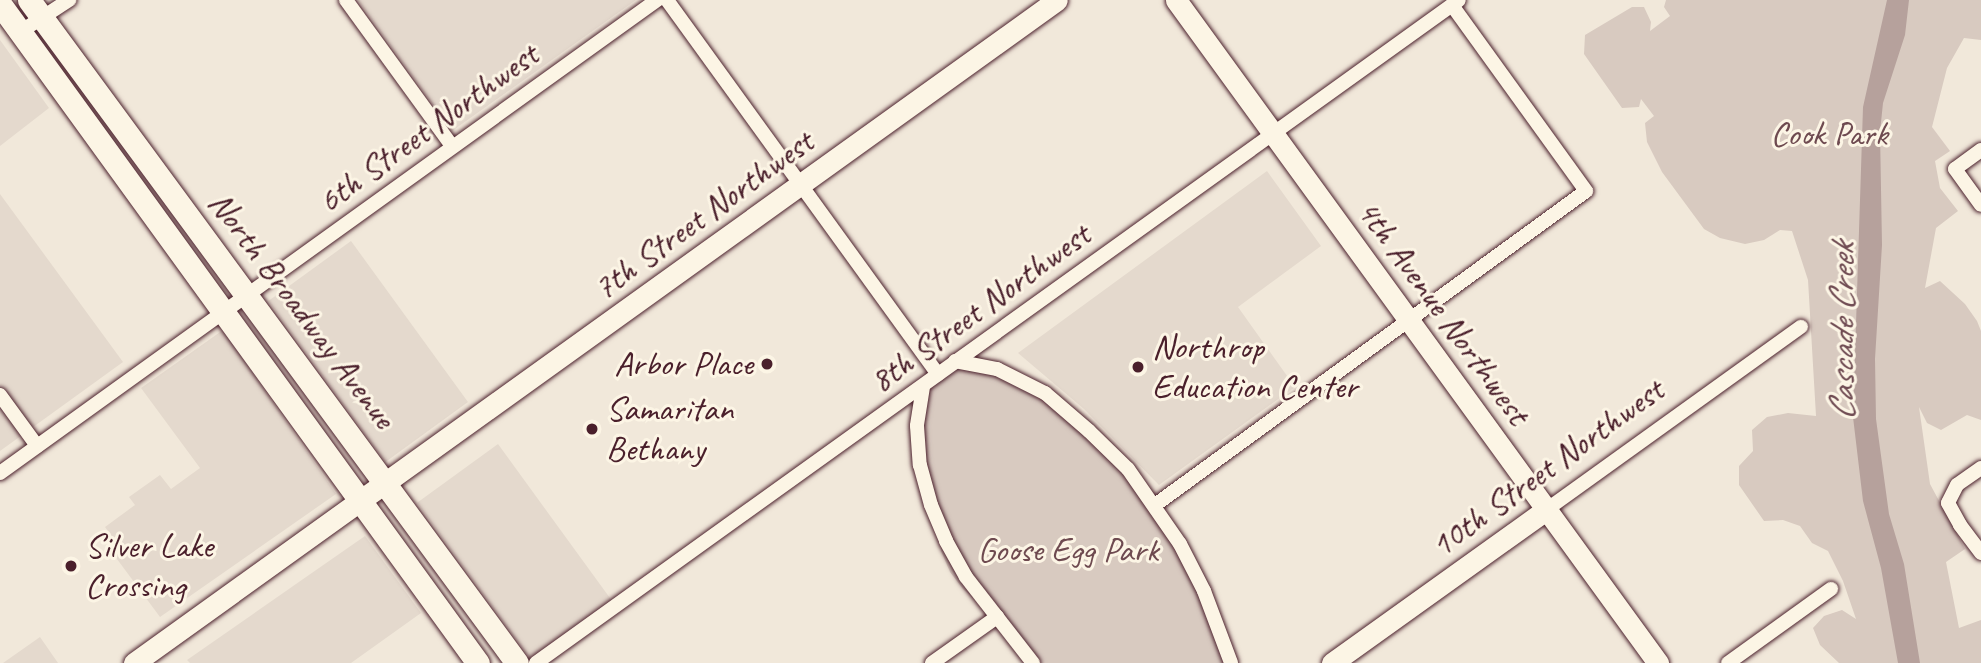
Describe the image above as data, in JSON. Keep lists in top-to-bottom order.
{
  "streets": {
    "main road": [
      "7th Street Northwest",
      "North Broadway Avenue",
      "4th Avenue Northwest",
      "10th Street Northwest"
    ],
    "street": ["6th Street Northwest", "8th Street Northwest"]
  },
  "crossings": [
    ["6th Street Northwest", "North Broadway Avenue"],
    ["7th Street Northwest", "North Broadway Avenue"],
    ["8th Street Northwest", "4th Avenue Northwest"],
    ["4th Avenue Northwest", "10th Street Northwest"]
  ],
  "water": ["Cascade Creek"],
  "parks": ["Cook Park", "Goose Egg Park"],
  "places": [
    "Arbor Place",
    "Northrop Education Center",
    "Samaritan Bethany",
    "Silver Lake Crossing"
  ]
}
